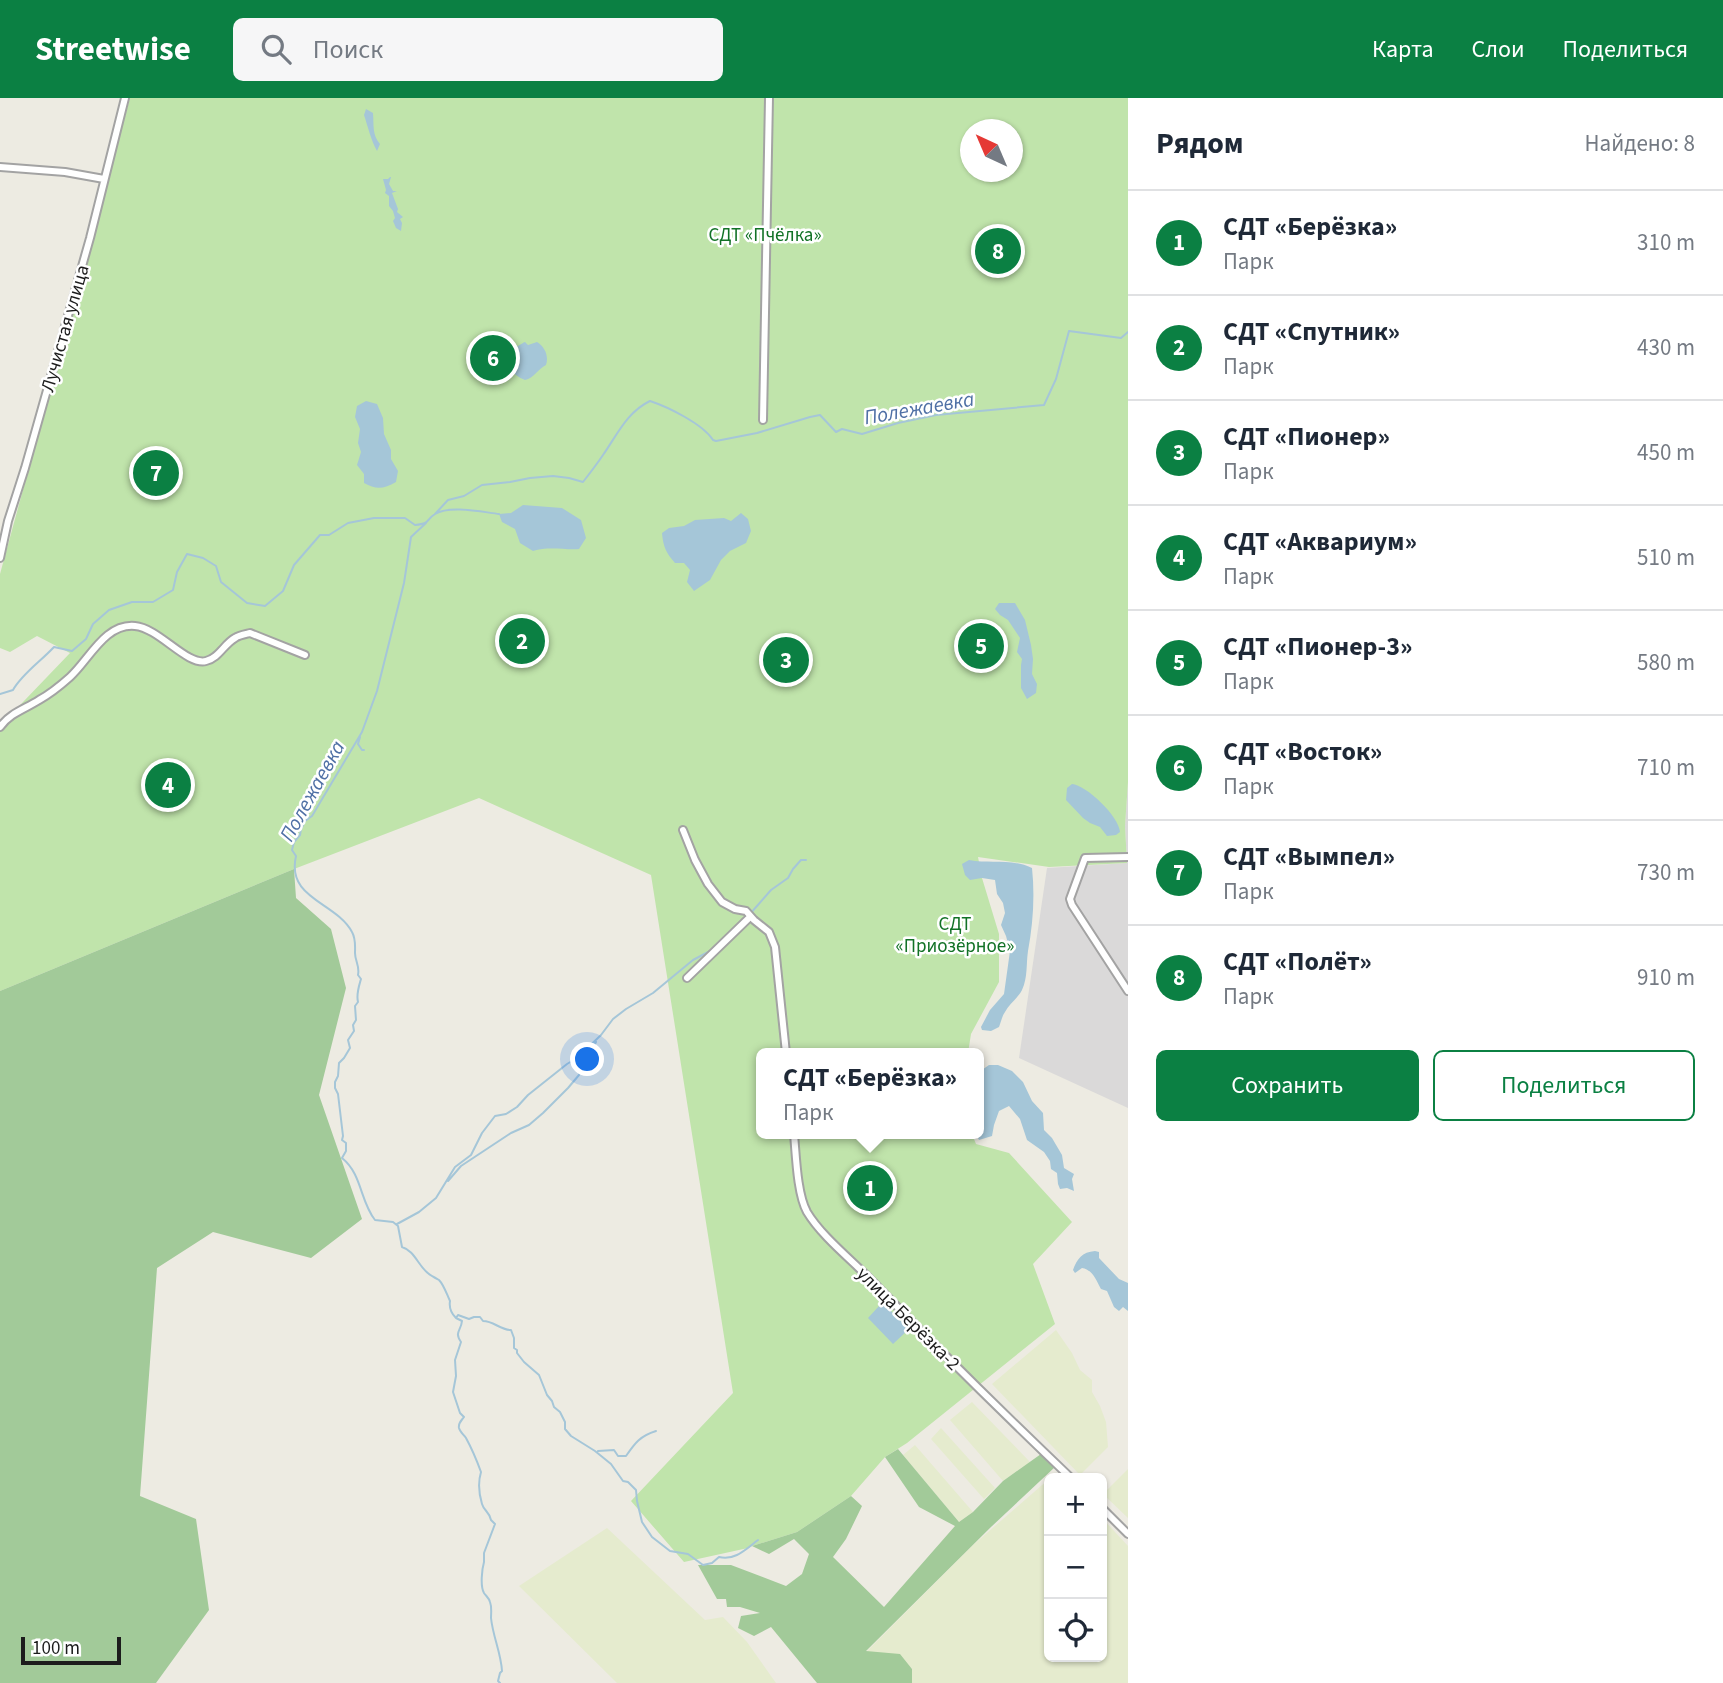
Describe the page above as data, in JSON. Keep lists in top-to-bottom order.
{
  "streets": {
    "street": ["Лучистая улица", "улица Берёзка-2"]
  },
  "water": ["Полежаевка"],
  "parks": ["СДТ «Пчёлка»", "СДТ «Приозёрное»"],
  "scale_bar": "100 m",
  "north": "top left",
  "page": {
    "header": "Streetwise",
    "search": "Поиск",
    "nav": ["Карта", "Слои", "Поделиться"],
    "heading": ["Рядом", "Найдено: 8"],
    "list": [
      {
        "mark": "1",
        "name": "СДТ «Берёзка»",
        "note": "Парк",
        "value": "310 m"
      },
      {
        "mark": "2",
        "name": "СДТ «Спутник»",
        "note": "Парк",
        "value": "430 m"
      },
      {
        "mark": "3",
        "name": "СДТ «Пионер»",
        "note": "Парк",
        "value": "450 m"
      },
      {
        "mark": "4",
        "name": "СДТ «Аквариум»",
        "note": "Парк",
        "value": "510 m"
      },
      {
        "mark": "5",
        "name": "СДТ «Пионер-3»",
        "note": "Парк",
        "value": "580 m"
      },
      {
        "mark": "6",
        "name": "СДТ «Восток»",
        "note": "Парк",
        "value": "710 m"
      },
      {
        "mark": "7",
        "name": "СДТ «Вымпел»",
        "note": "Парк",
        "value": "730 m"
      },
      {
        "mark": "8",
        "name": "СДТ «Полёт»",
        "note": "Парк",
        "value": "910 m"
      }
    ],
    "pins": [
      "8",
      "6",
      "7",
      "2",
      "5",
      "3",
      "4",
      "1"
    ],
    "buttons": ["Сохранить", "Поделиться"],
    "popup": ["СДТ «Берёзка»", "Парк"],
    "map_buttons": ["+", "−"],
    "scale": "100 m"
  }
}
